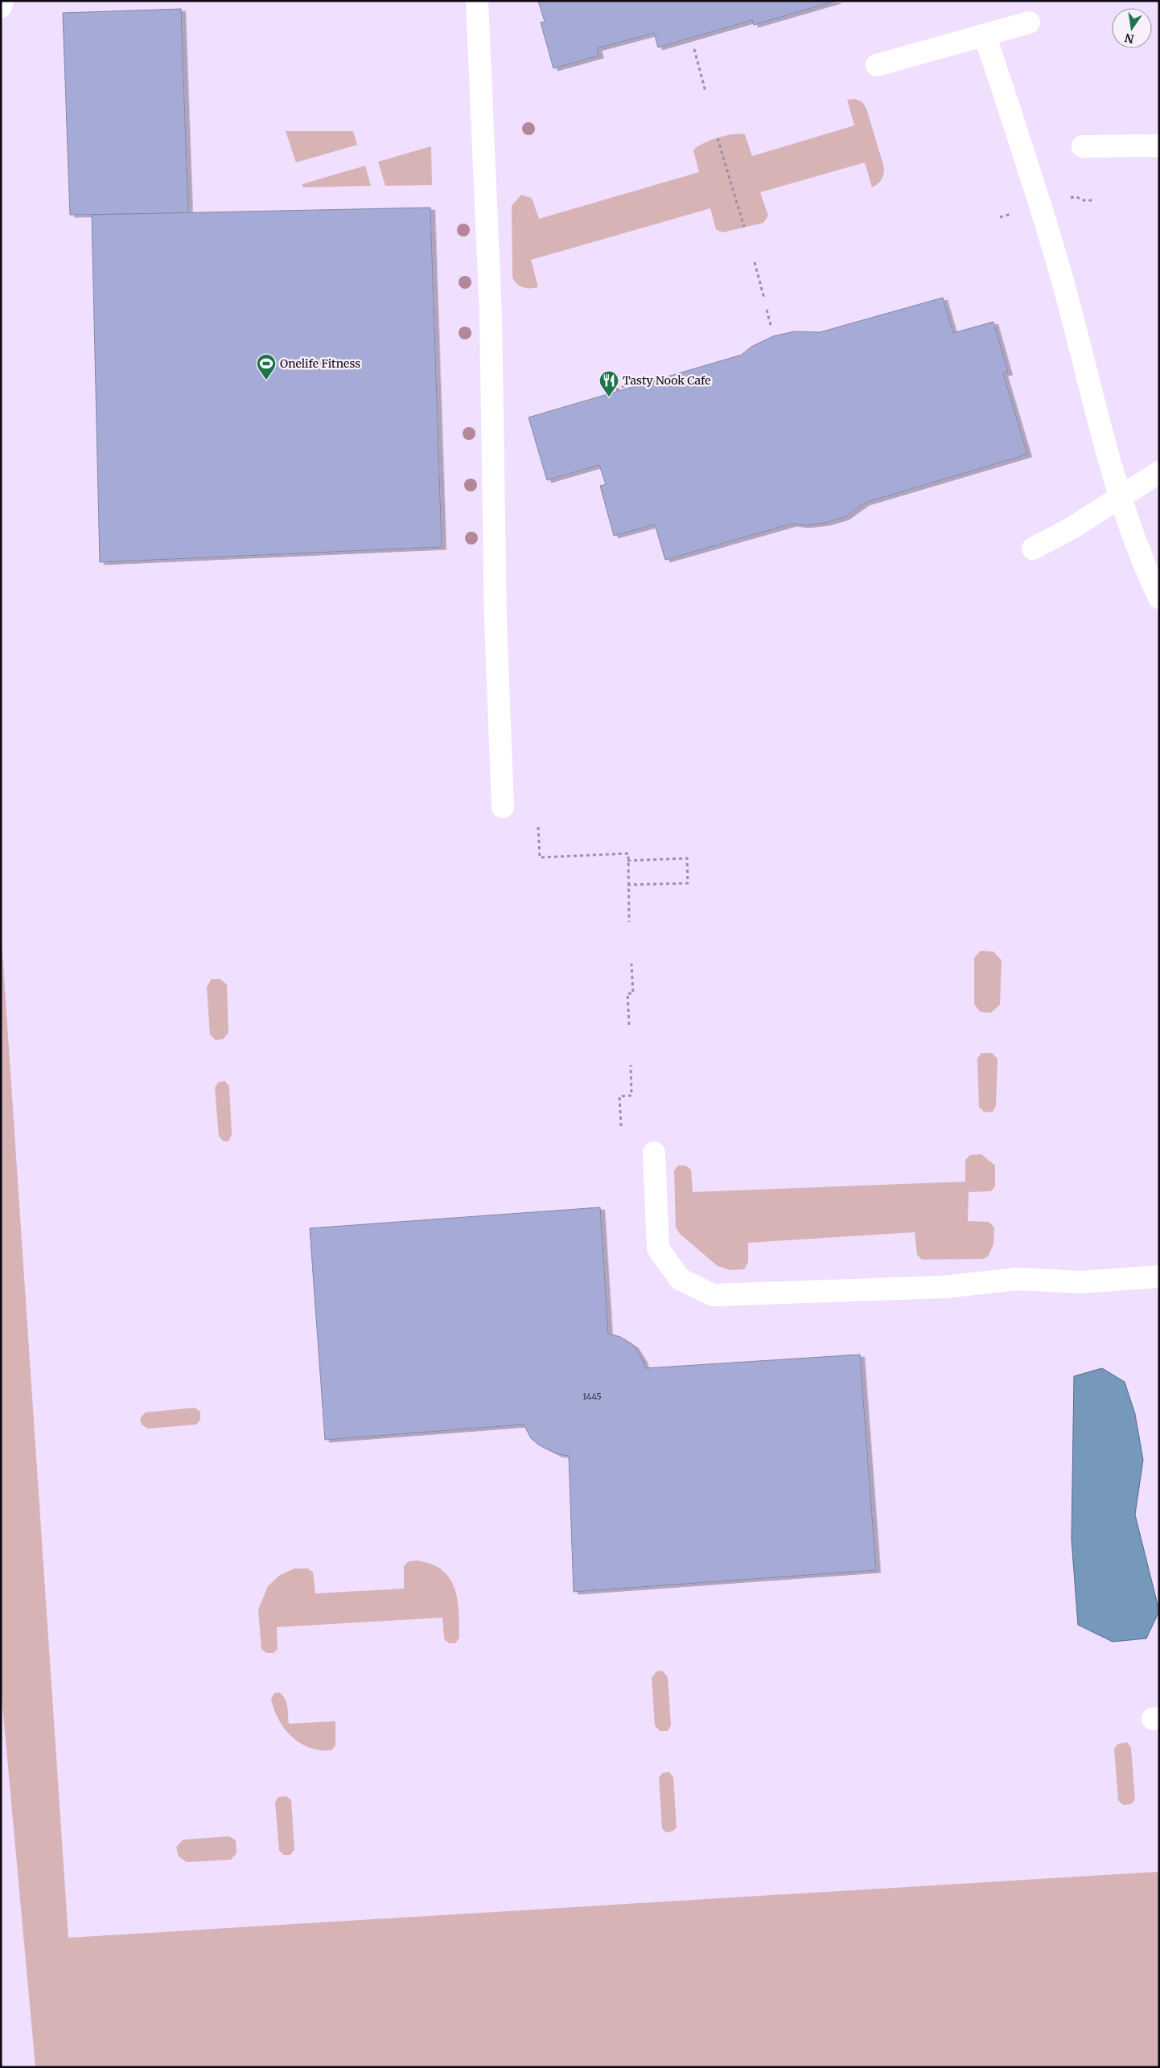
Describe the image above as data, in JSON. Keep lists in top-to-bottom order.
{
  "places": {
    "sports": ["Onelife Fitness"],
    "restaurant": ["Tasty Nook Cafe"]
  },
  "house_numbers": ["1445"],
  "north": "bottom"
}
